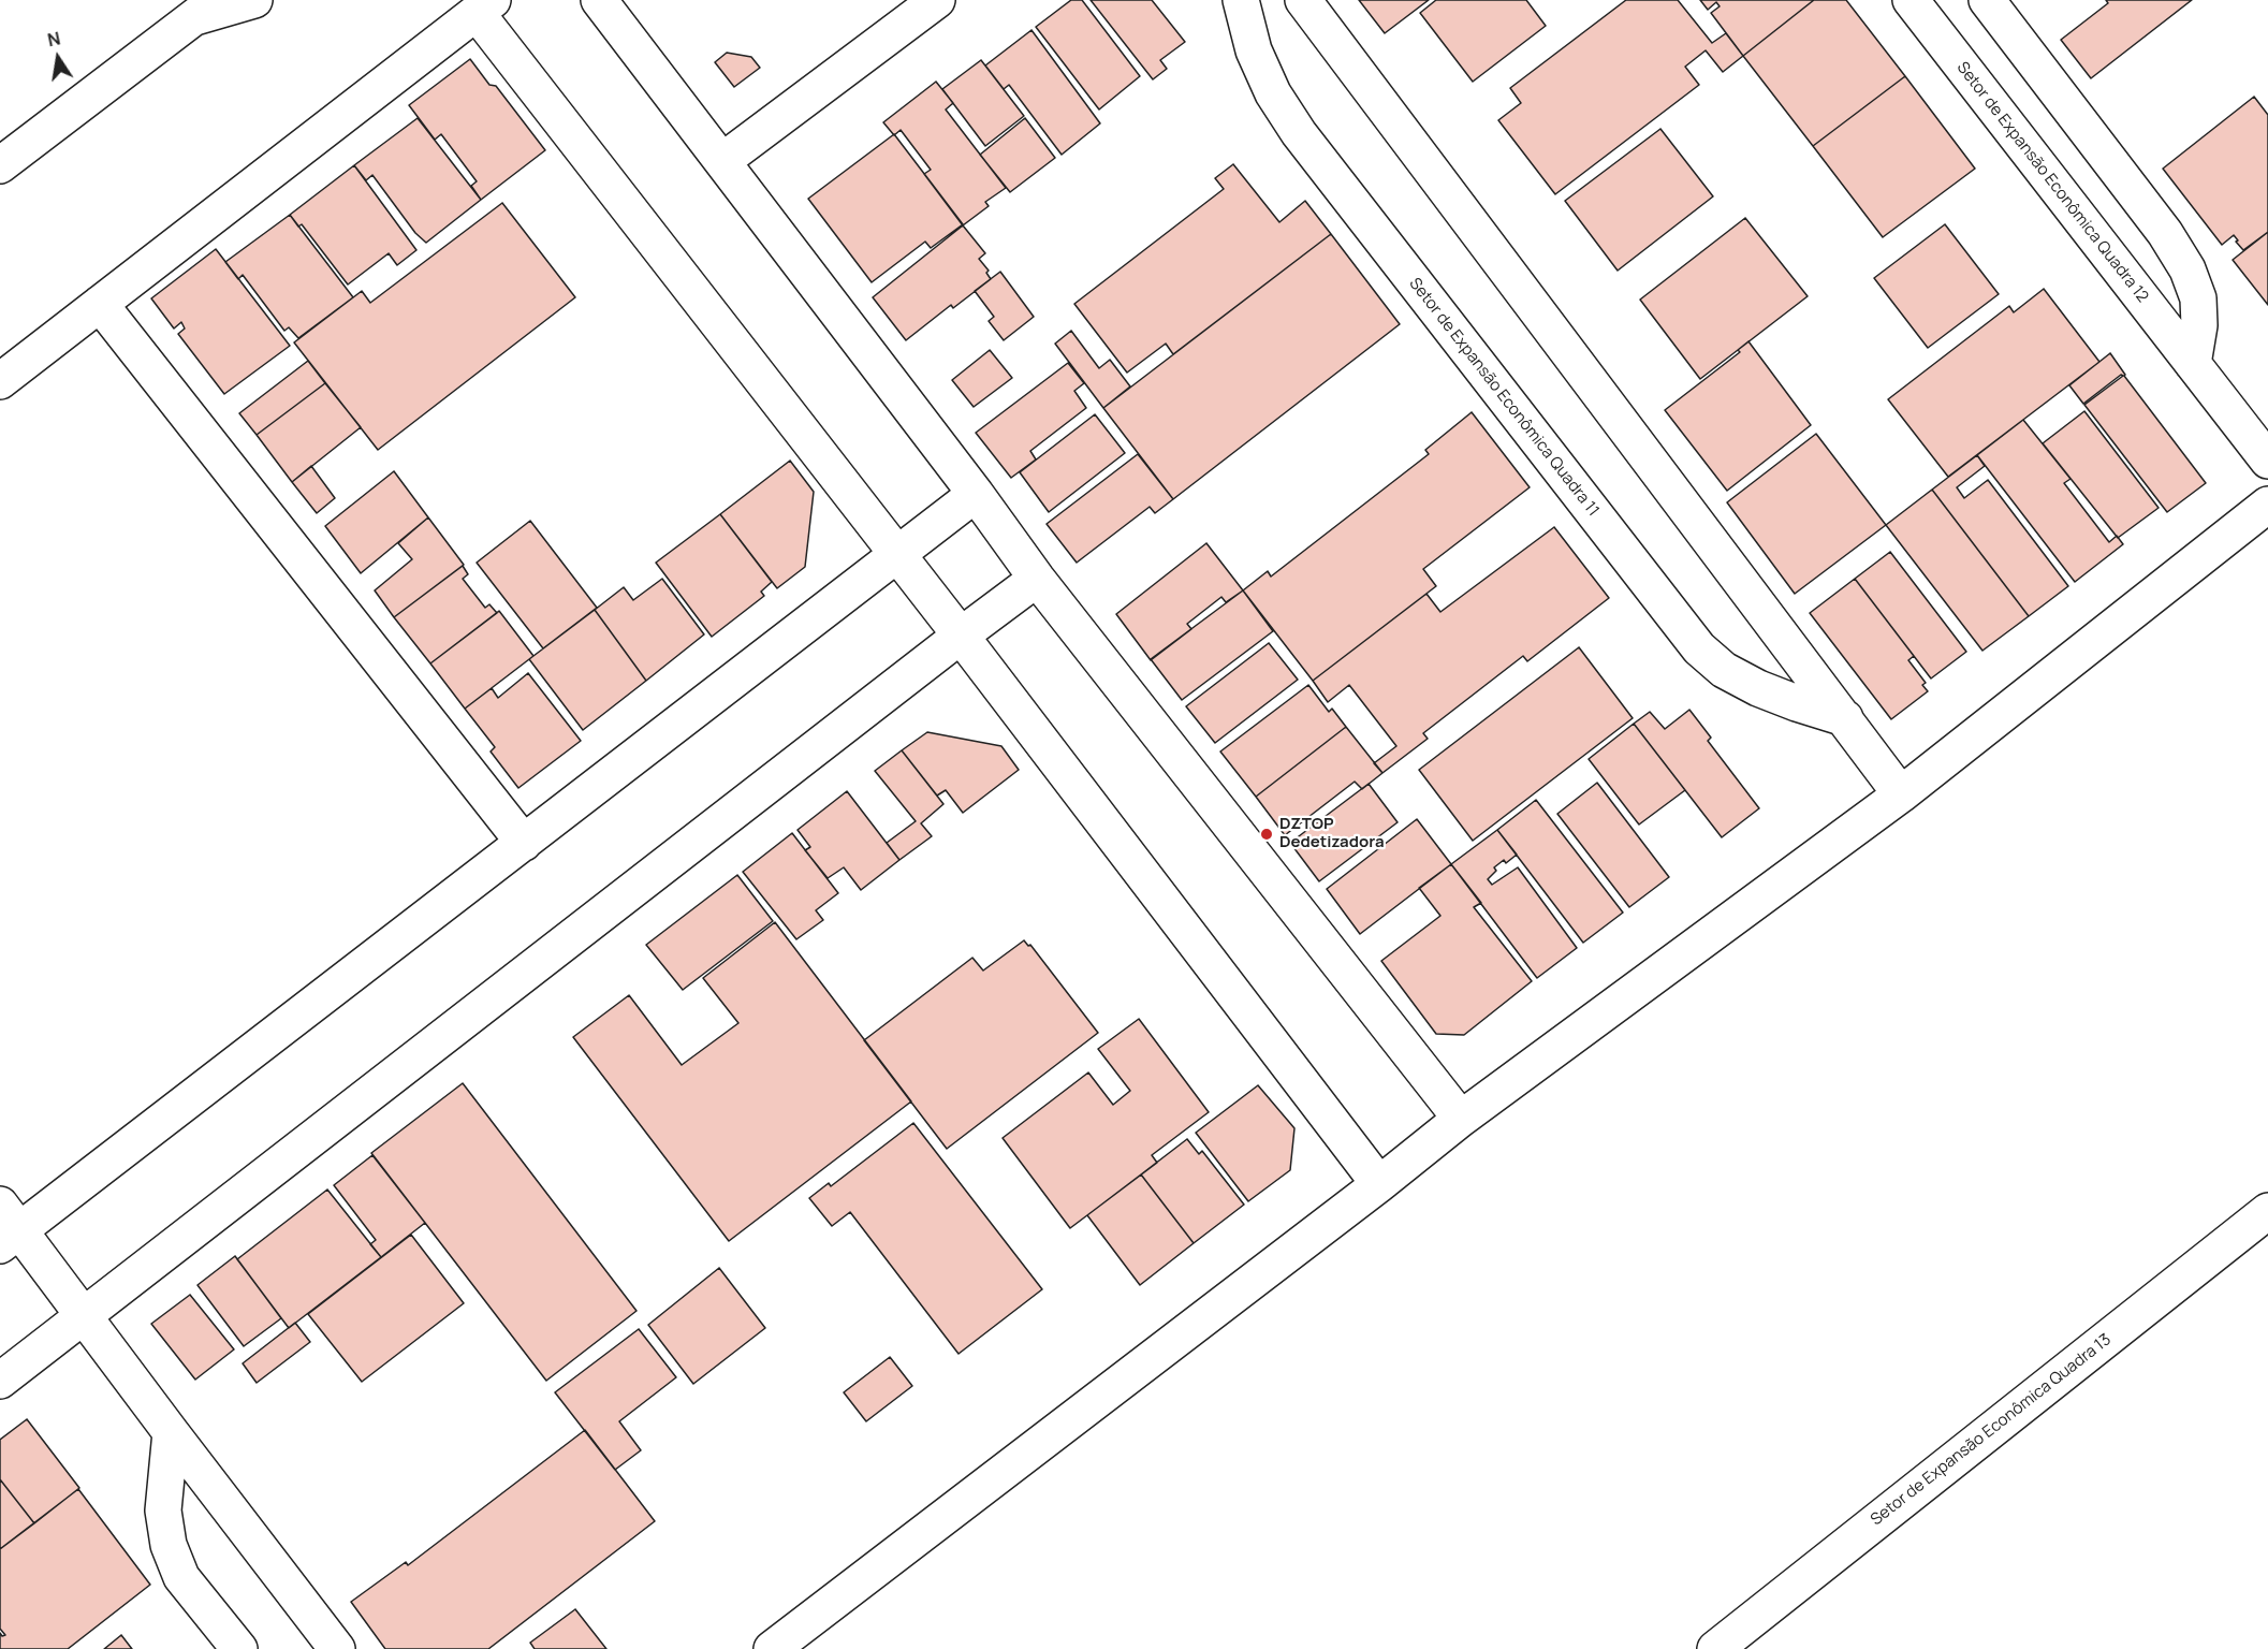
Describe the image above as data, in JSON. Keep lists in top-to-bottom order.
{
  "streets": {
    "main road": ["Setor de Expansão Econômica Quadra 12", "Setor de Expansão Econômica Quadra 11", "Setor de Expansão Econômica Quadra 13"]
  },
  "places": ["DZTOP Dedetizadora"],
  "north": "top"
}
